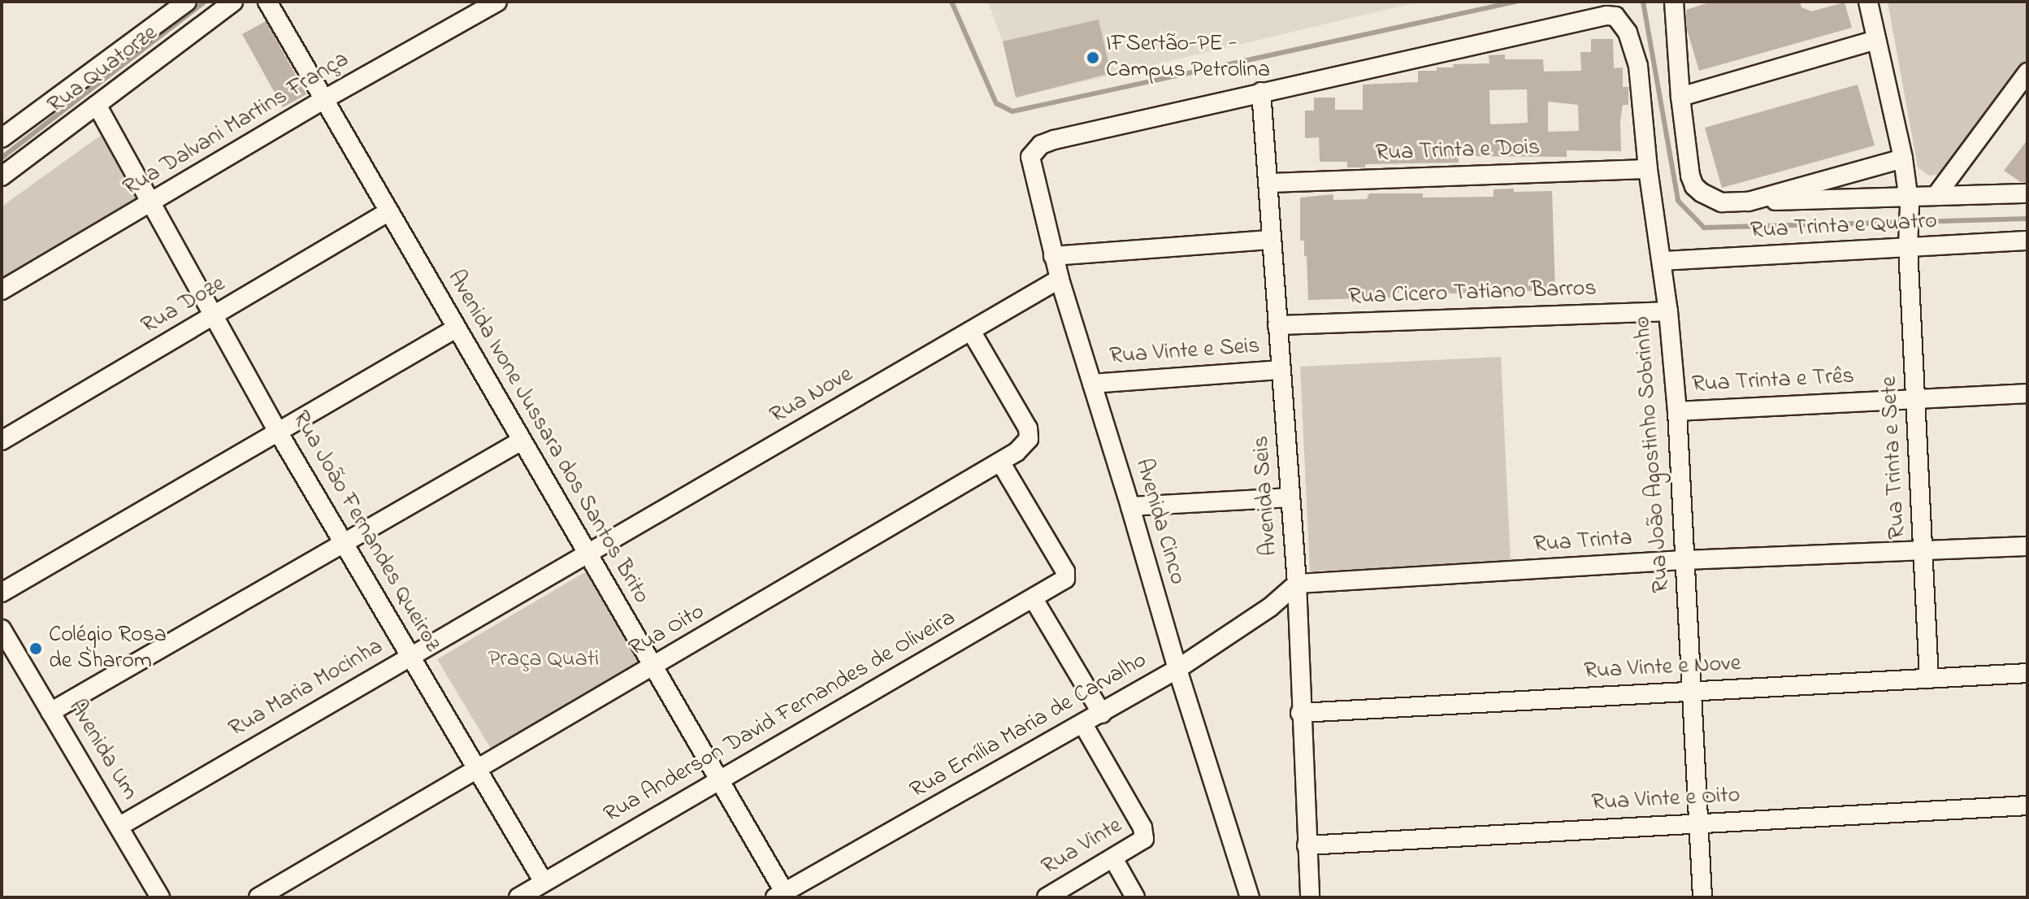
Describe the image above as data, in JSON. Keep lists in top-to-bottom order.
{
  "streets": {
    "street": [
      "Rua Quatorze",
      "Rua Dalvani Martins França",
      "Rua Trinta e Dois",
      "Rua Trinta e Quatro",
      "Rua Cicero Tatiano Barros",
      "Rua Doze",
      "Rua Vinte e Seis",
      "Rua Trinta e Três",
      "Rua Nove",
      "Avenida Ivone Jussara dos Santos Brito",
      "Rua João Agostinho Sobrinho",
      "Rua Trinta e Sete",
      "Avenida Seis",
      "Avenida Cinco",
      "Rua João Fernandes Queiroz",
      "Rua Trinta",
      "Rua Oito",
      "Rua Vinte e Nove",
      "Rua Maria Mocinha",
      "Rua Anderson David Fernandes de Oliveira",
      "Rua Emília Maria de Carvalho",
      "Avenida Um",
      "Rua Vinte e Oito",
      "Rua Vinte"
    ]
  },
  "crossings": [
    ["Rua Quatorze", "Rua João Fernandes Queiroz"],
    ["Rua Dalvani Martins França", "Avenida Ivone Jussara dos Santos Brito"],
    ["Rua Dalvani Martins França", "Rua João Fernandes Queiroz"],
    ["Rua Trinta e Dois", "Rua João Agostinho Sobrinho"],
    ["Rua Trinta e Dois", "Avenida Seis"],
    ["Rua Trinta e Quatro", "Rua João Agostinho Sobrinho"],
    ["Rua Trinta e Quatro", "Rua Trinta e Sete"],
    ["Rua Cicero Tatiano Barros", "Rua João Agostinho Sobrinho"],
    ["Rua Cicero Tatiano Barros", "Avenida Seis"],
    ["Rua Doze", "Avenida Ivone Jussara dos Santos Brito"],
    ["Rua Doze", "Rua João Fernandes Queiroz"],
    ["Rua Vinte e Seis", "Avenida Seis"],
    ["Rua Vinte e Seis", "Avenida Cinco"],
    ["Rua Trinta e Três", "Rua João Agostinho Sobrinho"],
    ["Rua Trinta e Três", "Rua Trinta e Sete"],
    ["Rua Nove", "Avenida Ivone Jussara dos Santos Brito"],
    ["Rua Nove", "Avenida Cinco"],
    ["Rua Nove", "Rua Oito"],
    ["Rua Nove", "Rua Maria Mocinha"],
    ["Avenida Ivone Jussara dos Santos Brito", "Rua Oito"],
    ["Avenida Ivone Jussara dos Santos Brito", "Rua Maria Mocinha"],
    ["Avenida Ivone Jussara dos Santos Brito", "Rua Anderson David Fernandes de Oliveira"],
    ["Avenida Ivone Jussara dos Santos Brito", "Rua Emília Maria de Carvalho"],
    ["Rua João Agostinho Sobrinho", "Avenida Seis"],
    ["Rua João Agostinho Sobrinho", "Avenida Cinco"],
    ["Rua João Agostinho Sobrinho", "Rua Trinta"],
    ["Rua João Agostinho Sobrinho", "Rua Vinte e Nove"],
    ["Rua João Agostinho Sobrinho", "Rua Vinte e Oito"],
    ["Rua Trinta e Sete", "Rua Trinta"],
    ["Rua Trinta e Sete", "Rua Vinte e Nove"],
    ["Avenida Seis", "Avenida Cinco"],
    ["Avenida Seis", "Rua Trinta"],
    ["Avenida Seis", "Rua Vinte e Nove"],
    ["Avenida Seis", "Rua Emília Maria de Carvalho"],
    ["Avenida Seis", "Rua Vinte e Oito"],
    ["Avenida Cinco", "Rua Emília Maria de Carvalho"],
    ["Rua João Fernandes Queiroz", "Rua Oito"],
    ["Rua João Fernandes Queiroz", "Rua Maria Mocinha"],
    ["Rua João Fernandes Queiroz", "Rua Anderson David Fernandes de Oliveira"],
    ["Rua Trinta", "Rua Emília Maria de Carvalho"],
    ["Rua Oito", "Rua Anderson David Fernandes de Oliveira"],
    ["Rua Maria Mocinha", "Avenida Um"],
    ["Rua Emília Maria de Carvalho", "Rua Vinte"]
  ],
  "parks": ["Praça Quati"],
  "places": ["IFSertão-PE - Campus Petrolina", "Colégio Rosa de Sharom"]
}
